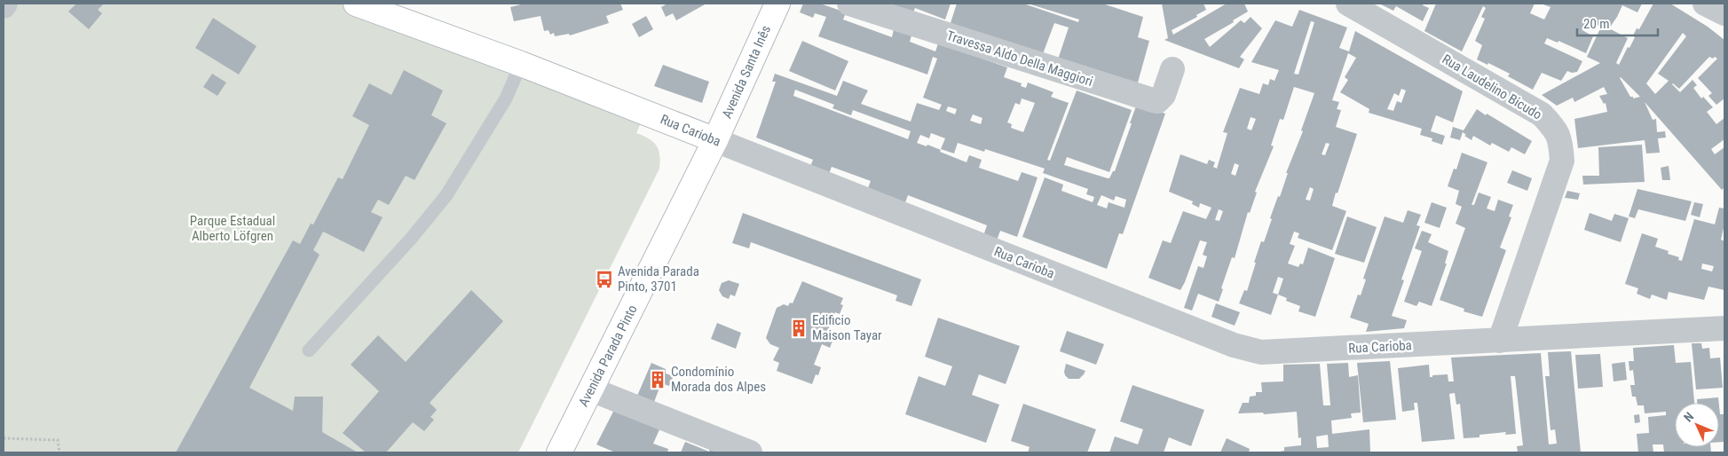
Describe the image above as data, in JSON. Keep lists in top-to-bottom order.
{
  "streets": {
    "main road": ["Avenida Santa Inês", "Rua Carioba", "Avenida Parada Pinto"],
    "street": ["Travessa Aldo Della Maggiori", "Rua Laudelino Bicudo"]
  },
  "crossings": [
    ["Avenida Santa Inês", "Rua Carioba"],
    ["Avenida Santa Inês", "Avenida Parada Pinto"],
    ["Rua Laudelino Bicudo", "Rua Carioba"],
    ["Rua Carioba", "Avenida Parada Pinto"]
  ],
  "parks": ["Parque Estadual Alberto Löfgren"],
  "places": {
    "bus stop": ["Avenida Parada Pinto, 3701"],
    "building": ["Edificio Maison Tayar", "Condomínio Morada dos Alpes"]
  },
  "scale_bar": "20 m",
  "north": "top left"
}
